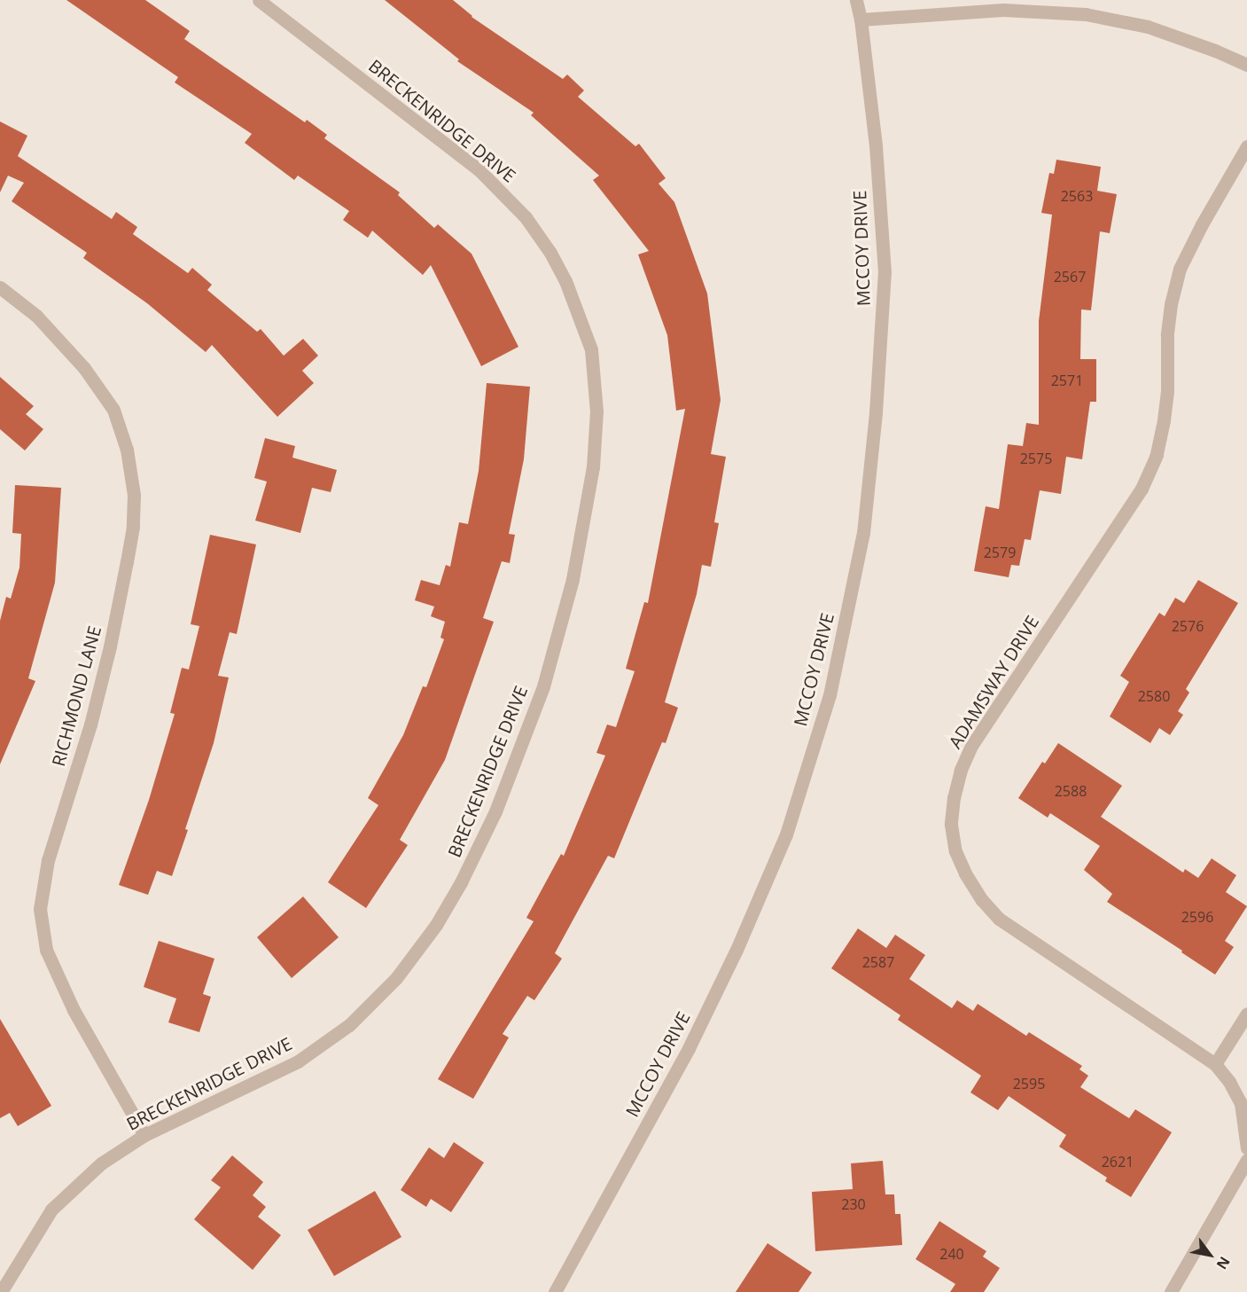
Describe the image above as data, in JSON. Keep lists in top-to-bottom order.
{
  "streets": {
    "street": [
      "BRECKENRIDGE DRIVE",
      "MCCOY DRIVE",
      "ADAMSWAY DRIVE",
      "RICHMOND LANE"
    ]
  },
  "crossings": [
    ["BRECKENRIDGE DRIVE", "RICHMOND LANE"]
  ],
  "house_numbers": [
    "2563",
    "2567",
    "2571",
    "2575",
    "2579",
    "2576",
    "2580",
    "2588",
    "2596",
    "2587",
    "2595",
    "2621",
    "230",
    "240"
  ],
  "north": "bottom right"
}
